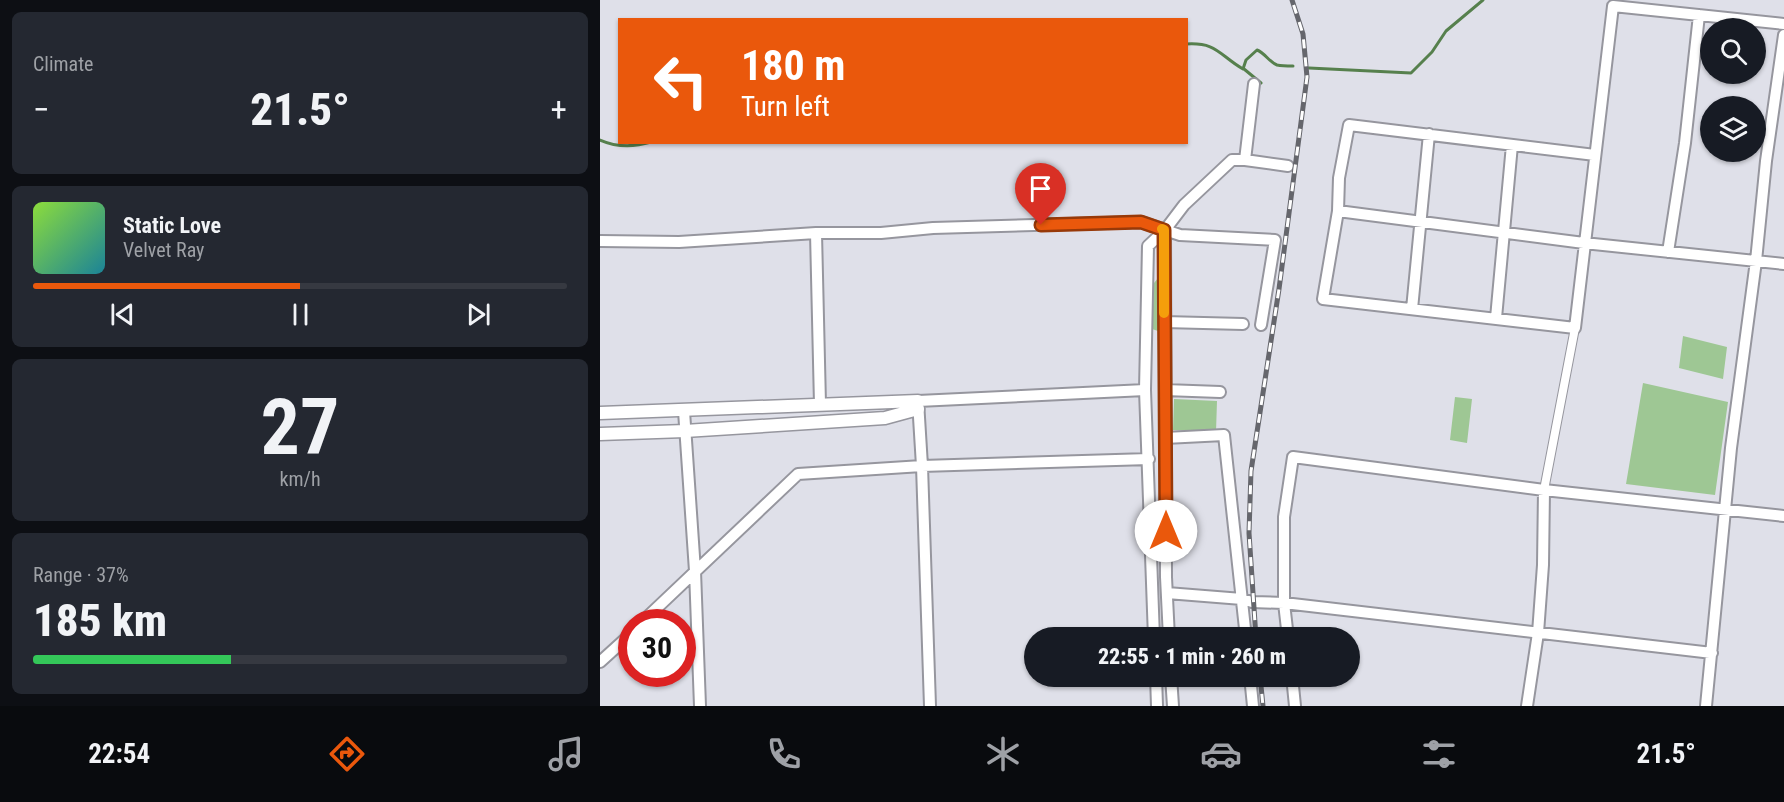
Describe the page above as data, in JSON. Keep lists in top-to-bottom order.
{
  "page": {
    "tile": [
      "Climate",
      ["27", "km/h"],
      ["Range · 37%", "185 km"]
    ],
    "turn": ["180 m", "Turn left"],
    "heat": ["−", "21.5°", "+"],
    "song": ["Static Love", "Velvet Ray"],
    "limit": "30",
    "trip": "22:55 · 1 min · 260 m",
    "tabs": ["22:54", "21.5°"]
  }
}
